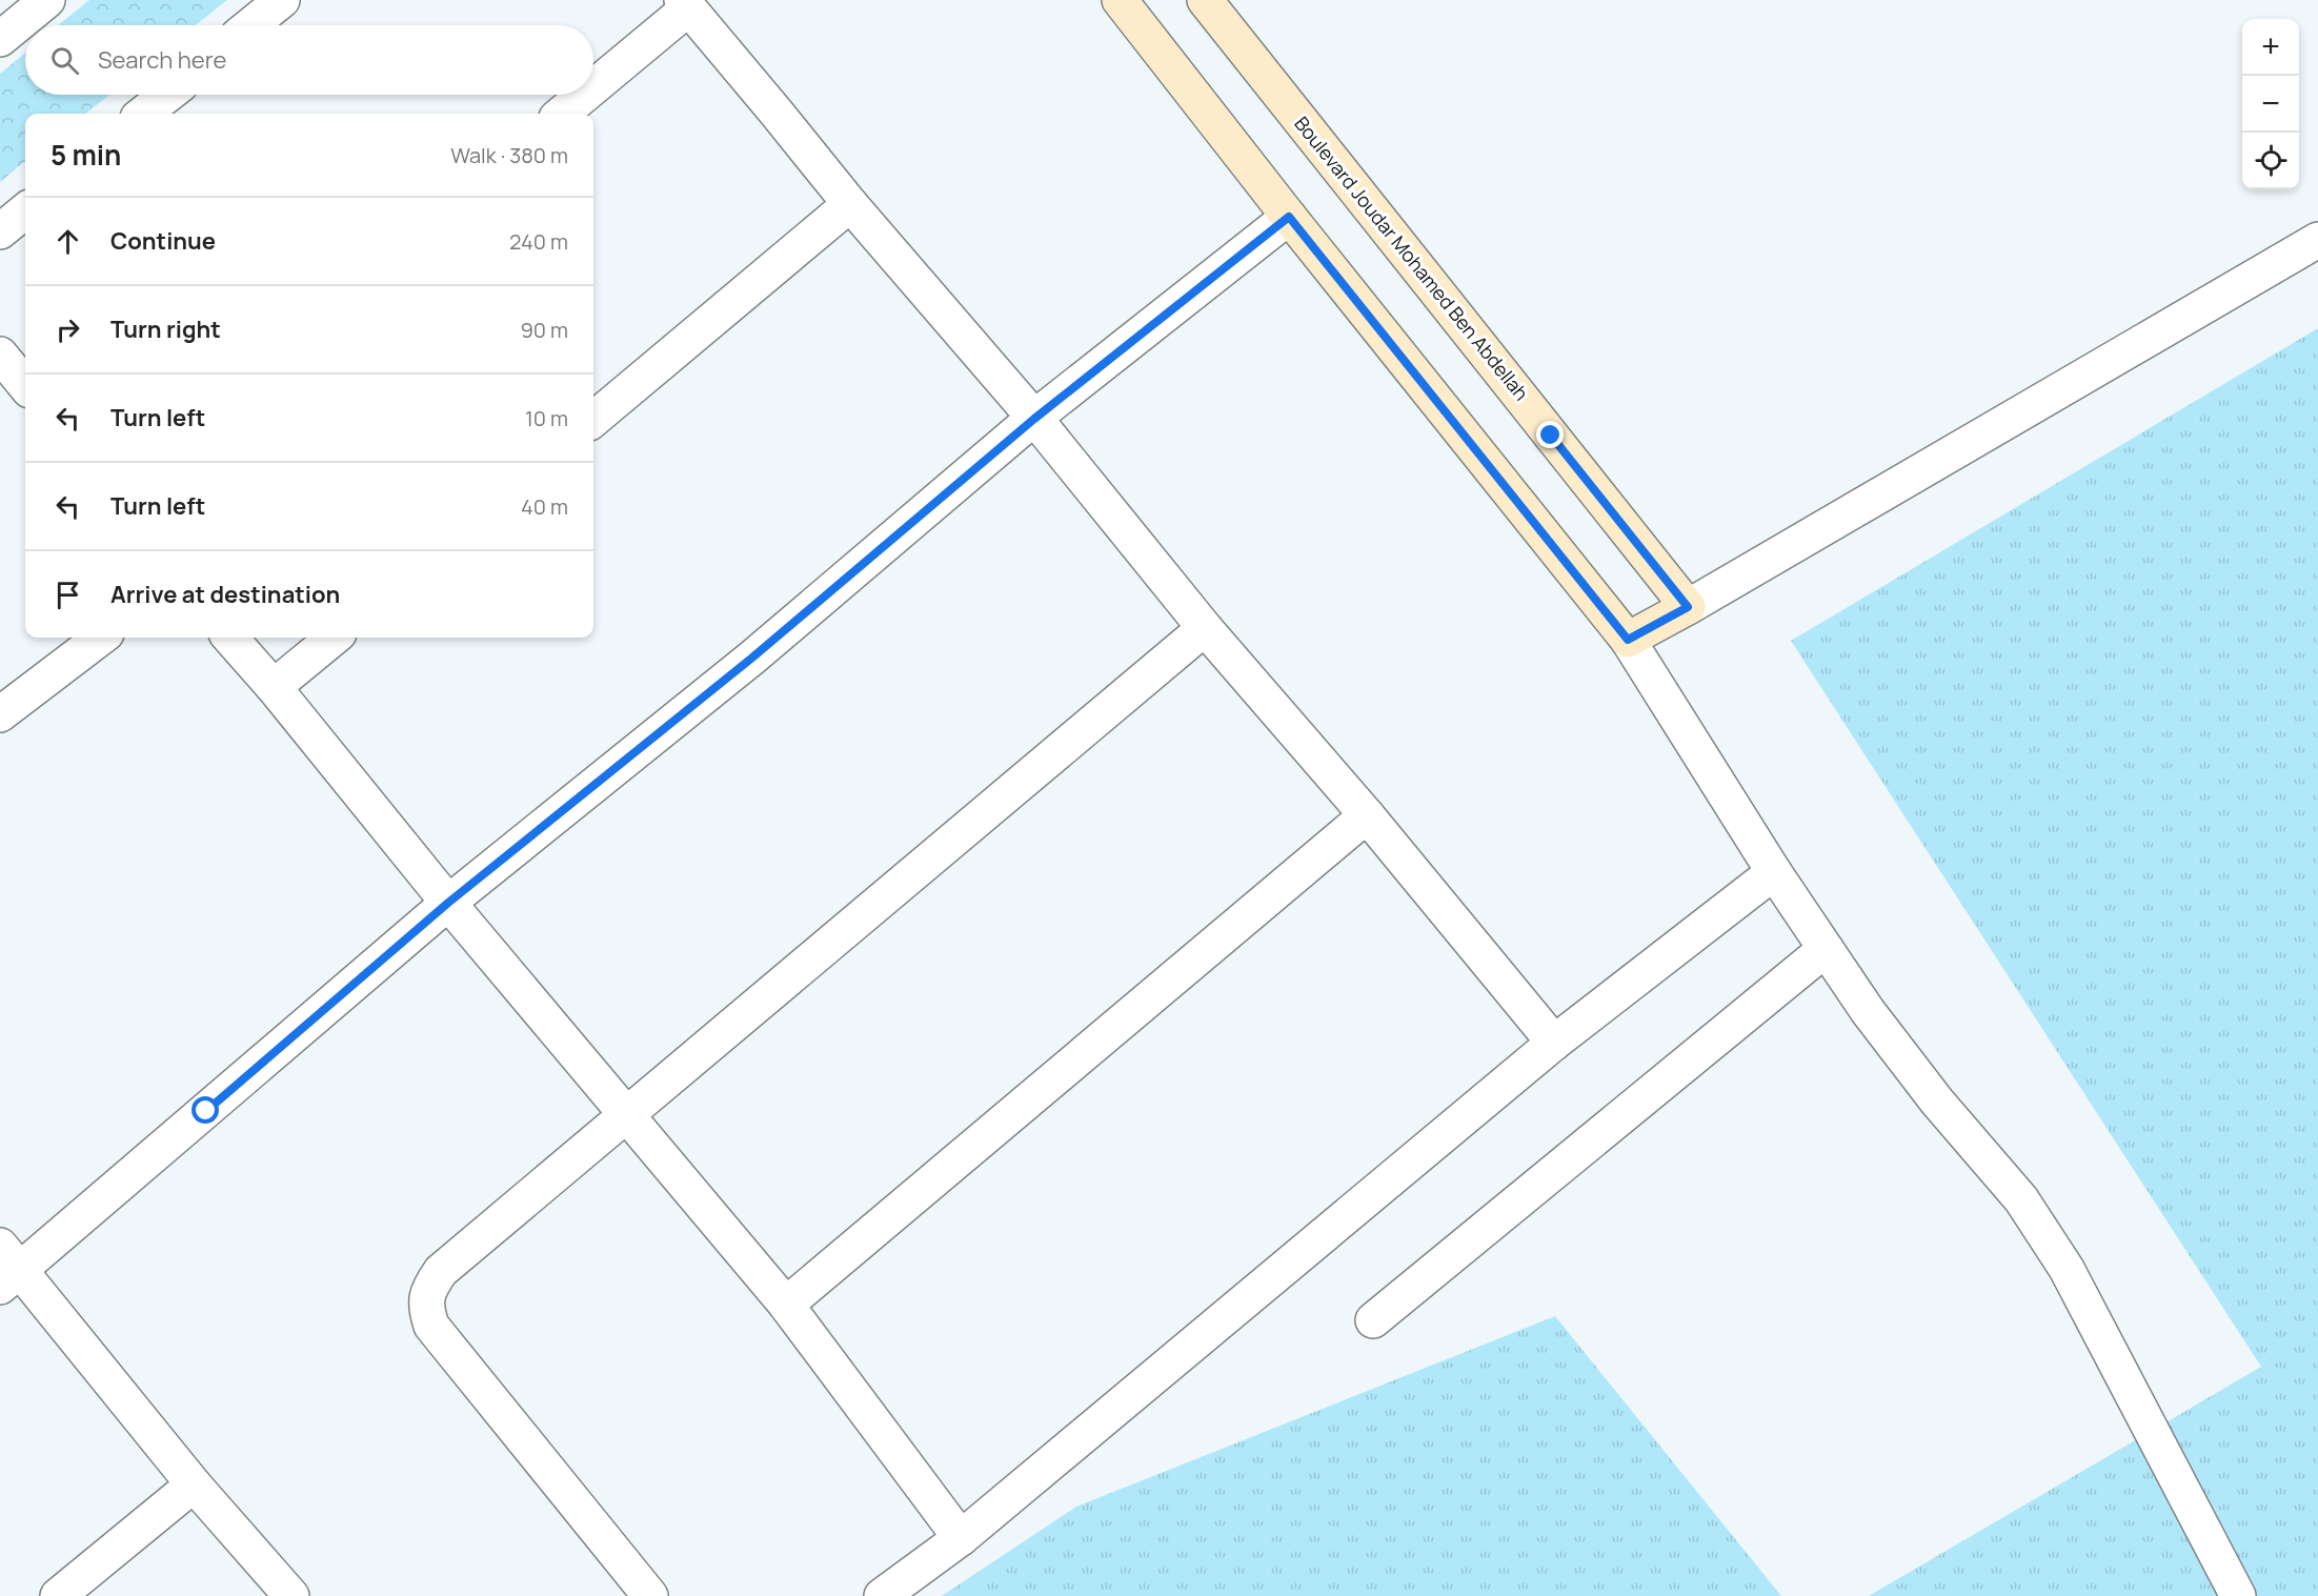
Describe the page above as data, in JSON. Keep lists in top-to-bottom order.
{
  "streets": {
    "main road": ["Boulevard Joudar Mohamed Ben Abdellah"]
  },
  "page": {
    "map_buttons": ["+", "−"],
    "search": "Search here",
    "heading": ["5 min", "Walk · 380 m"],
    "list": [
      ["Continue", "240 m"],
      ["Turn right", "90 m"],
      ["Turn left", "10 m"],
      ["Turn left", "40 m"],
      "Arrive at destination"
    ]
  }
}
